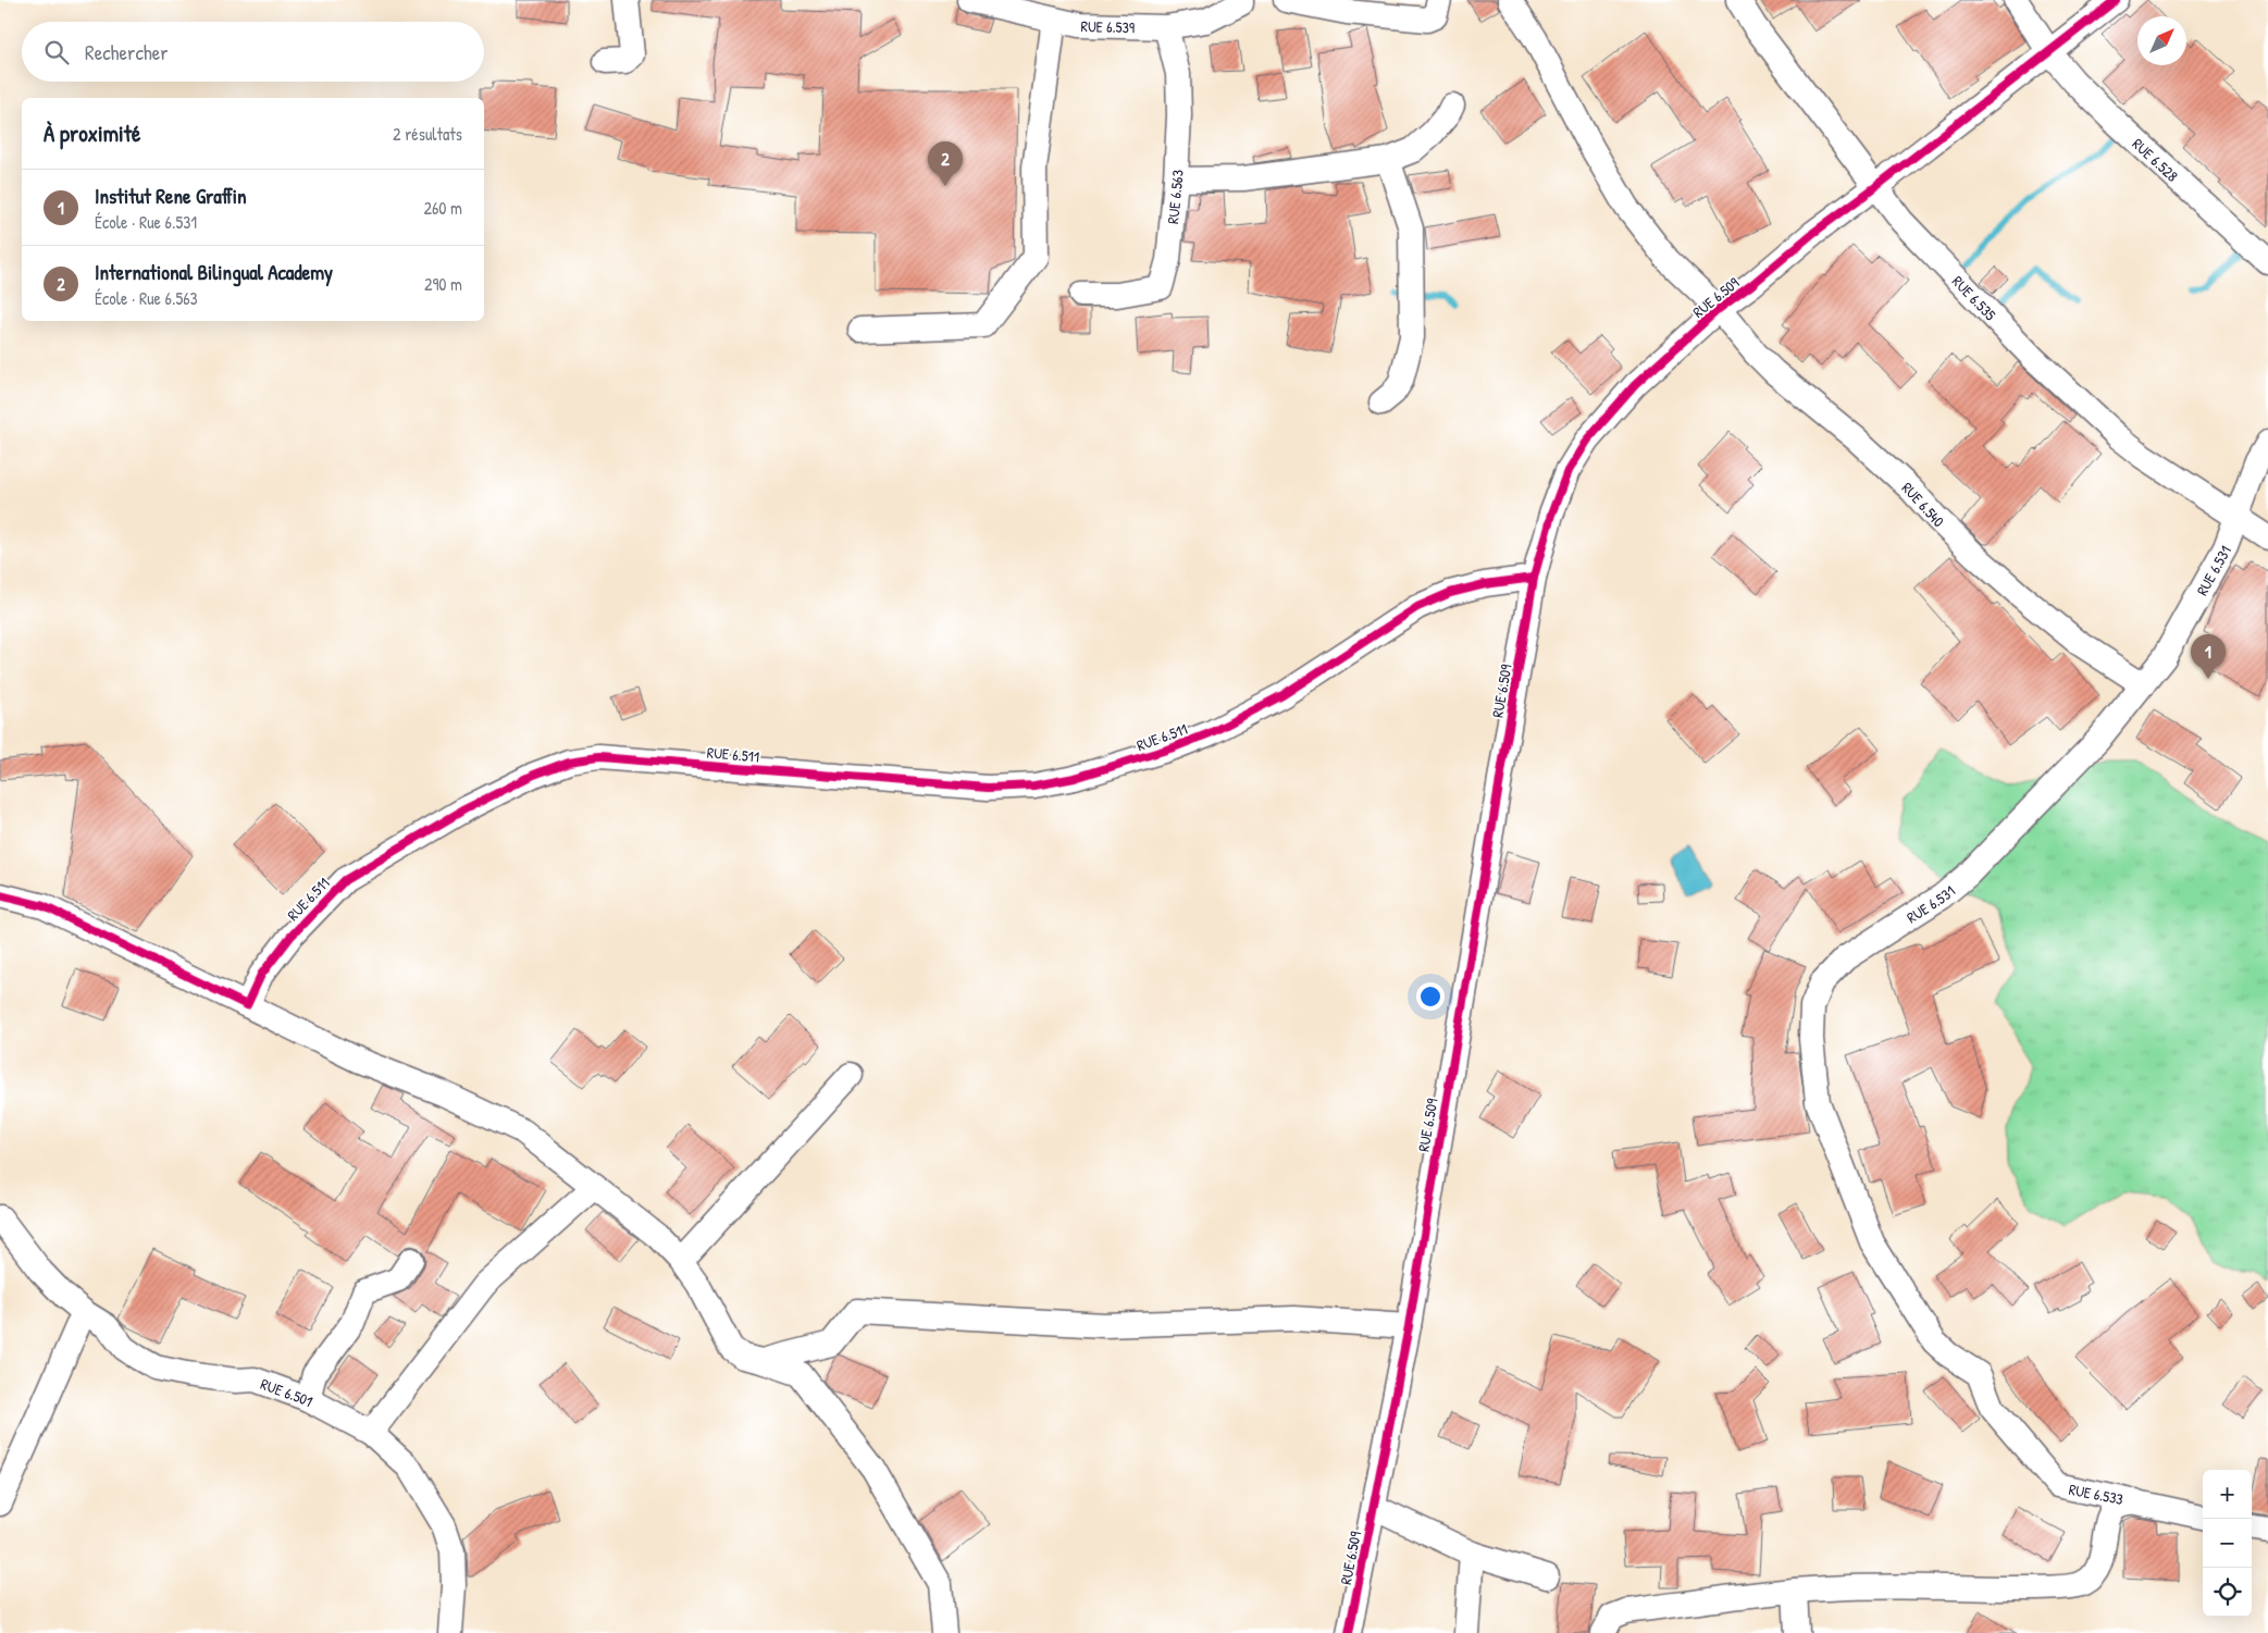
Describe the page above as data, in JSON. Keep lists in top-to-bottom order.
{
  "streets": {
    "street": [
      "RUE 6.539",
      "RUE 6.528",
      "RUE 6.563",
      "RUE 6.509",
      "RUE 6.535",
      "RUE 6.540",
      "RUE 6.531",
      "RUE 6.511",
      "RUE 6.501",
      "RUE 6.533"
    ]
  },
  "crossings": [
    ["RUE 6.539", "RUE 6.563"],
    ["RUE 6.528", "RUE 6.509"],
    ["RUE 6.509", "RUE 6.535"],
    ["RUE 6.509", "RUE 6.540"],
    ["RUE 6.509", "RUE 6.511"],
    ["RUE 6.535", "RUE 6.531"],
    ["RUE 6.540", "RUE 6.531"],
    ["RUE 6.531", "RUE 6.533"]
  ],
  "north": "top right",
  "page": {
    "search": "Rechercher",
    "heading": ["À proximité", "2 résultats"],
    "pins": ["2", "1"],
    "list": [
      {
        "mark": "1",
        "name": "Institut Rene Graffin",
        "note": "École · Rue 6.531",
        "value": "260 m"
      },
      {
        "mark": "2",
        "name": "International Bilingual Academy",
        "note": "École · Rue 6.563",
        "value": "290 m"
      }
    ],
    "map_buttons": ["+", "−"]
  }
}
